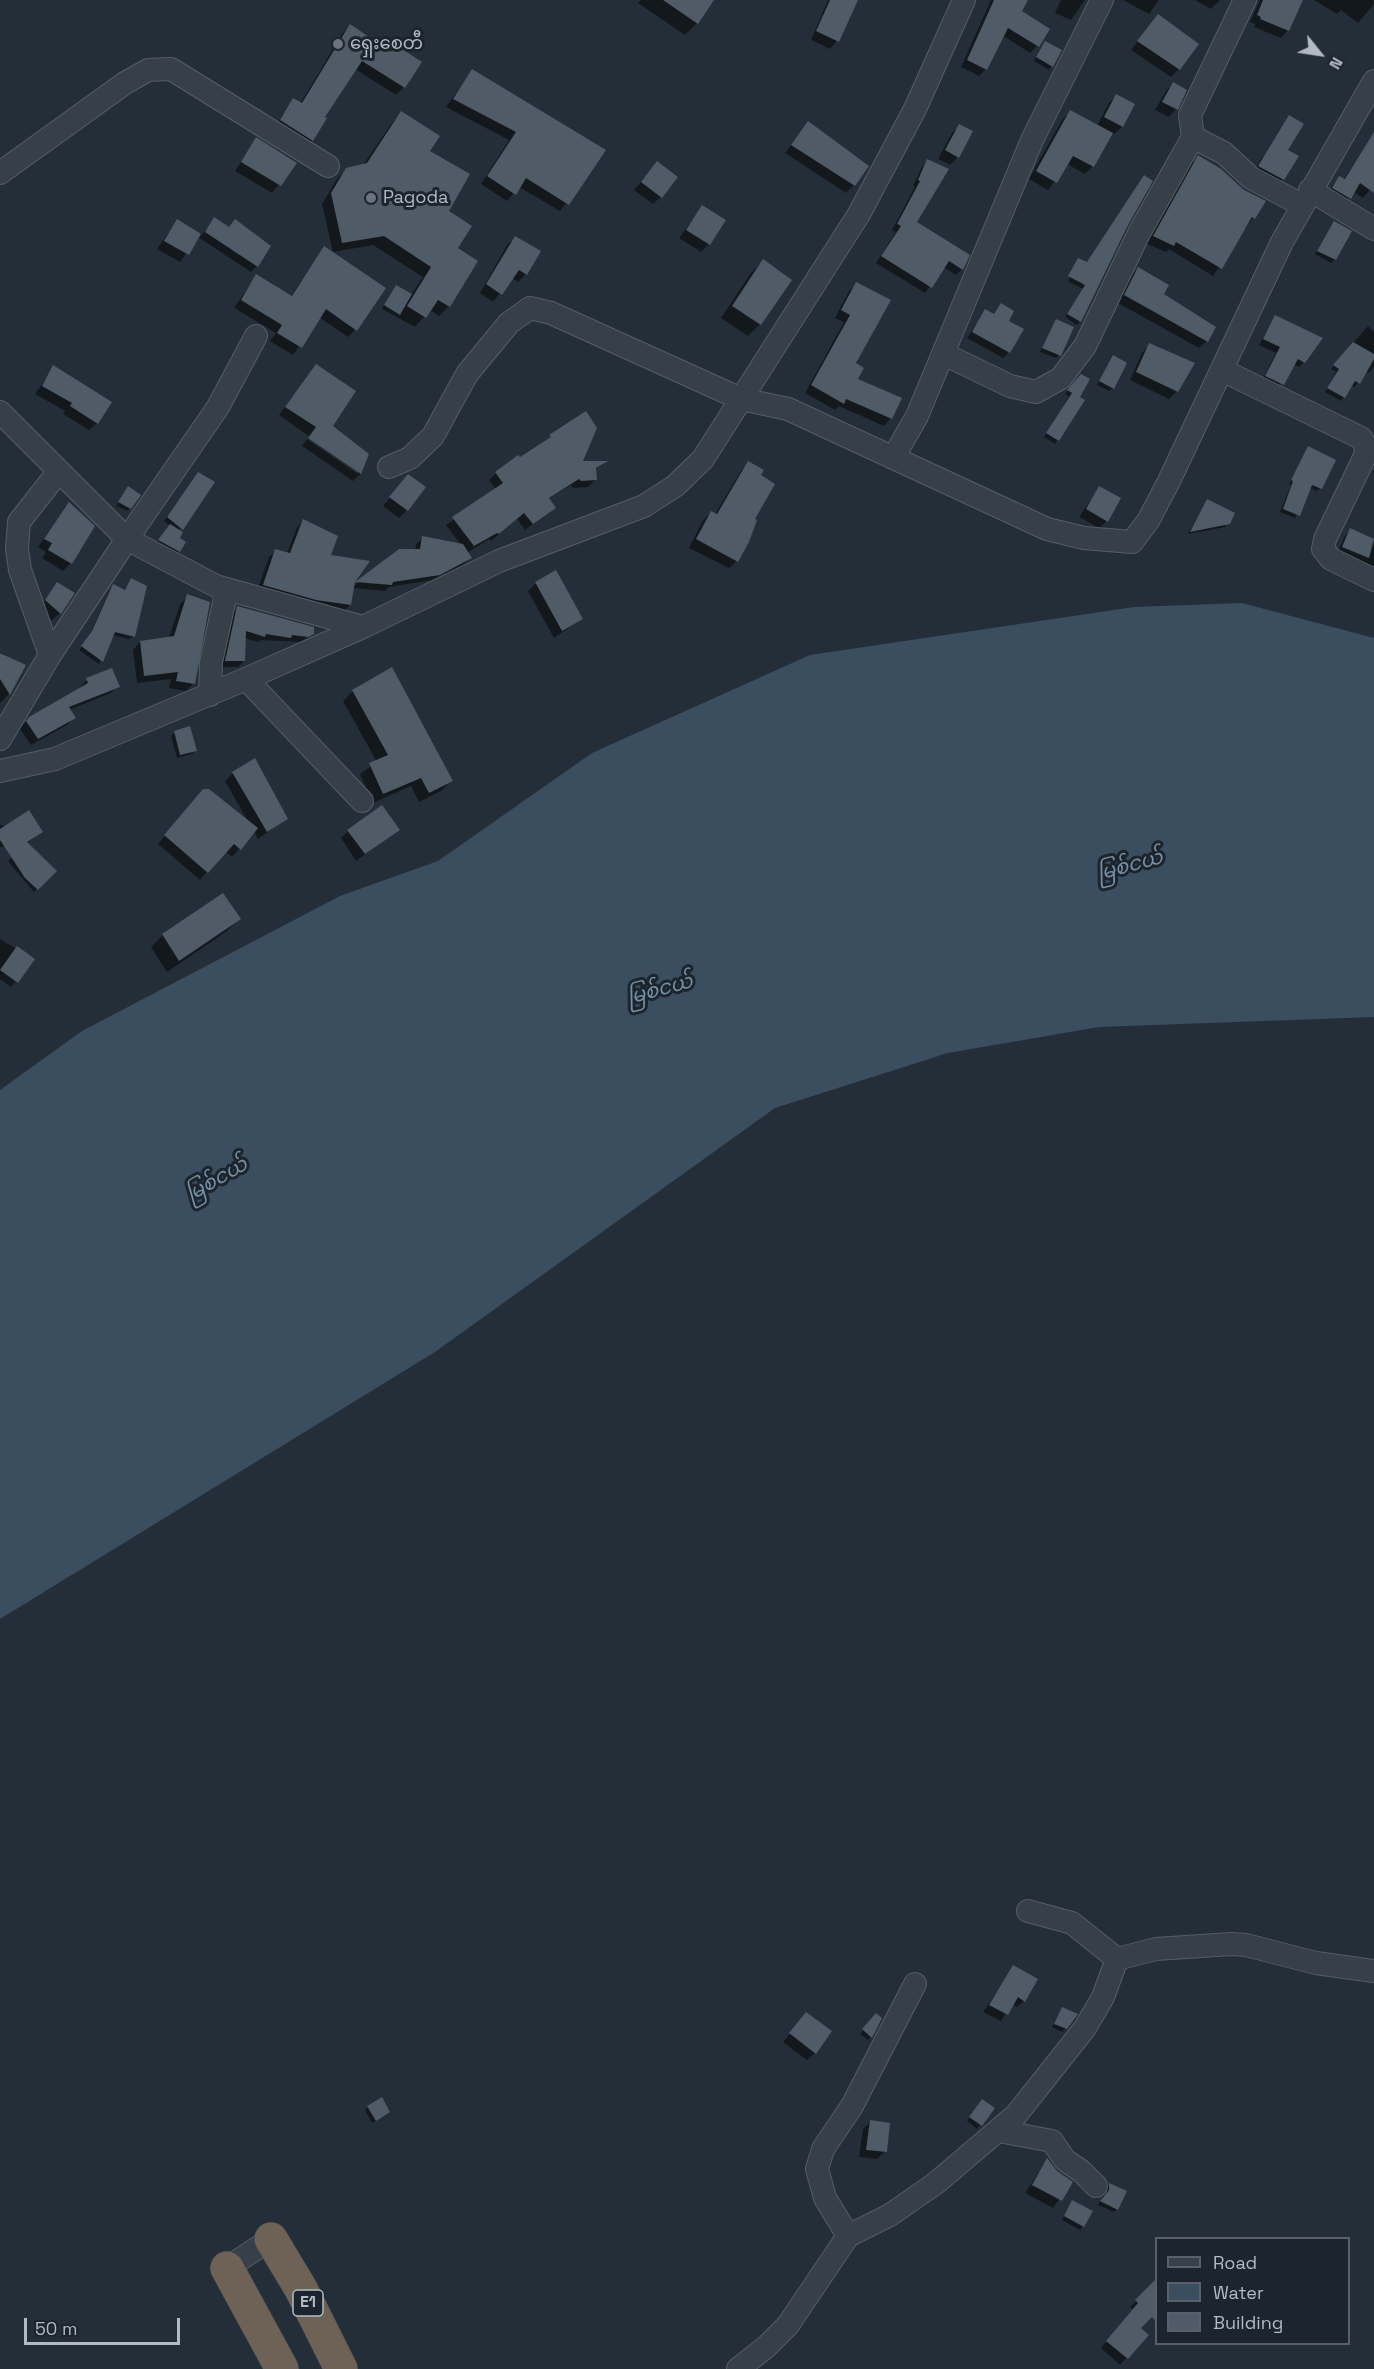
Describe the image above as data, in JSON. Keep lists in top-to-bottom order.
{
  "streets": {
    "highway": ["E1"]
  },
  "water": ["မြစ်ငယ်"],
  "places": ["ရှေးစေတီ", "Pagoda"],
  "legend": ["Road", "Water", "Building"],
  "scale_bar": "50 m",
  "north": "bottom right"
}
